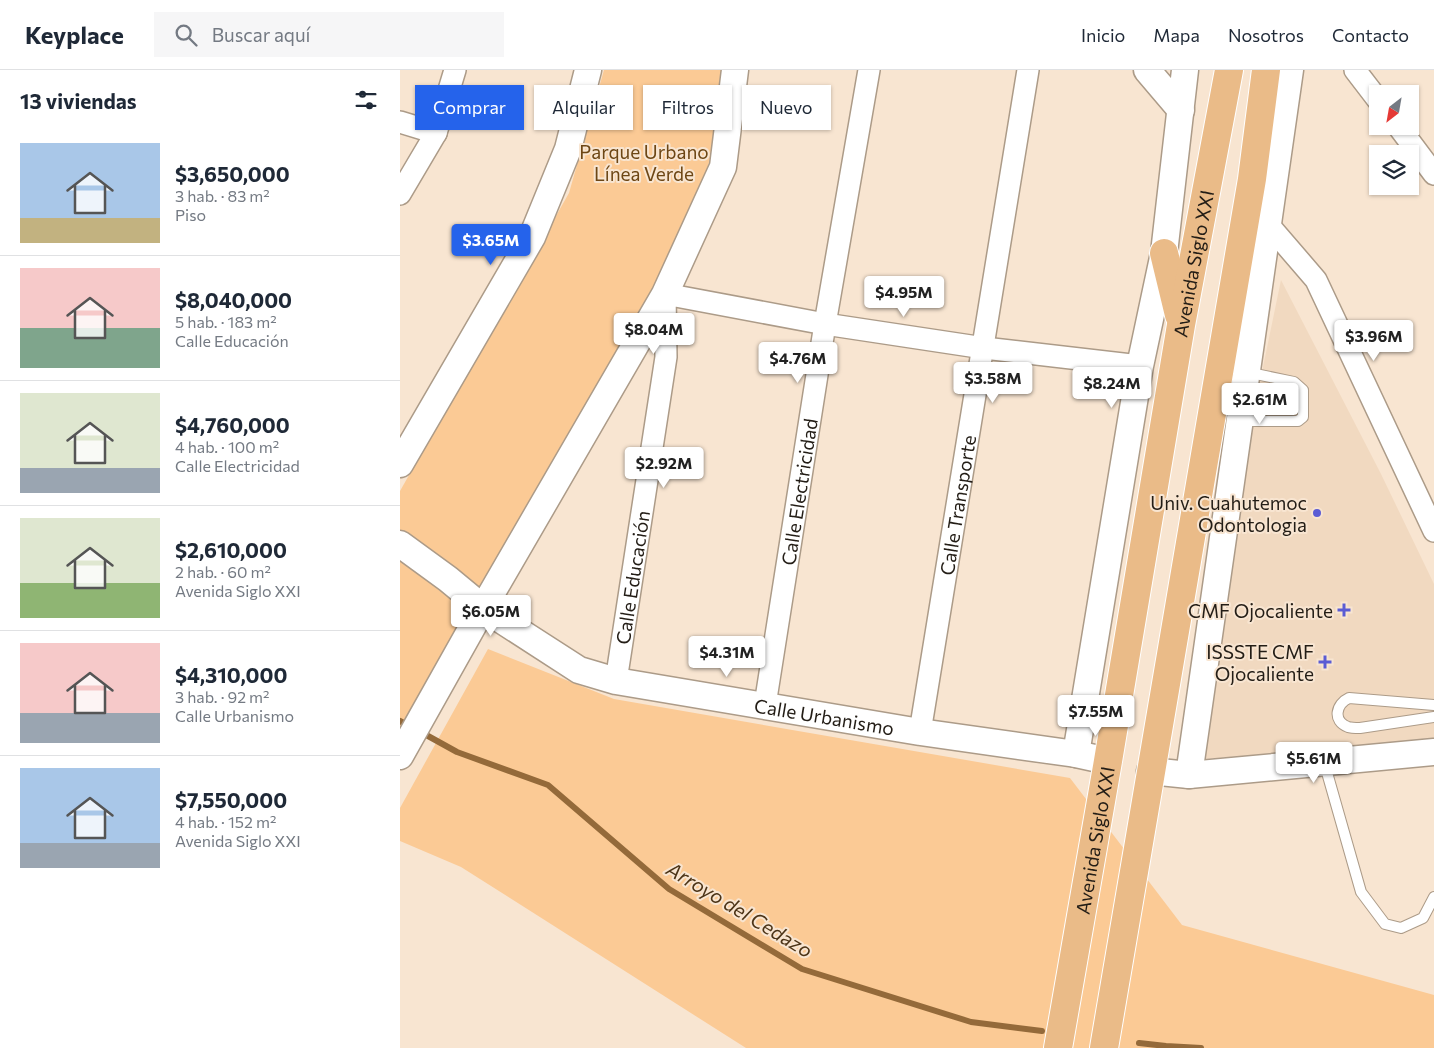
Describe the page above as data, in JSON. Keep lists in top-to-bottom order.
{
  "streets": {
    "highway": ["Avenida Siglo XXI"],
    "street": [
      "Calle Electricidad",
      "Calle Transporte",
      "Calle Educación",
      "Calle Urbanismo"
    ]
  },
  "crossings": [
    ["Avenida Siglo XXI", "Calle Urbanismo"],
    ["Calle Electricidad", "Calle Urbanismo"],
    ["Calle Transporte", "Calle Urbanismo"],
    ["Calle Educación", "Calle Urbanismo"]
  ],
  "water": ["Arroyo del Cedazo"],
  "parks": ["Parque Urbano Línea Verde"],
  "places": {
    "other": ["Univ. Cuahutemoc Odontologia"],
    "health": ["CMF Ojocaliente", "ISSSTE CMF Ojocaliente"]
  },
  "north": "bottom left",
  "page": {
    "header": "Keyplace",
    "search": "Buscar aquí",
    "nav": [
      "Inicio",
      "Mapa",
      "Nosotros",
      "Contacto"
    ],
    "heading": "13 viviendas",
    "chip": [
      "Comprar",
      "Alquilar",
      "Filtros",
      "Nuevo"
    ],
    "list": [
      {
        "name": "$3,650,000",
        "note": "3 hab. · 83 m² · Piso"
      },
      {
        "name": "$8,040,000",
        "note": "5 hab. · 183 m² · Calle Educación"
      },
      {
        "name": "$4,760,000",
        "note": "4 hab. · 100 m² · Calle Electricidad"
      },
      {
        "name": "$2,610,000",
        "note": "2 hab. · 60 m² · Avenida Siglo XXI"
      },
      {
        "name": "$4,310,000",
        "note": "3 hab. · 92 m² · Calle Urbanismo"
      },
      {
        "name": "$7,550,000",
        "note": "4 hab. · 152 m² · Avenida Siglo XXI"
      }
    ],
    "price": [
      "$3.65M",
      "$4.95M",
      "$8.04M",
      "$3.96M",
      "$4.76M",
      "$3.58M",
      "$8.24M",
      "$2.61M",
      "$2.92M",
      "$6.05M",
      "$4.31M",
      "$7.55M",
      "$5.61M"
    ]
  }
}
